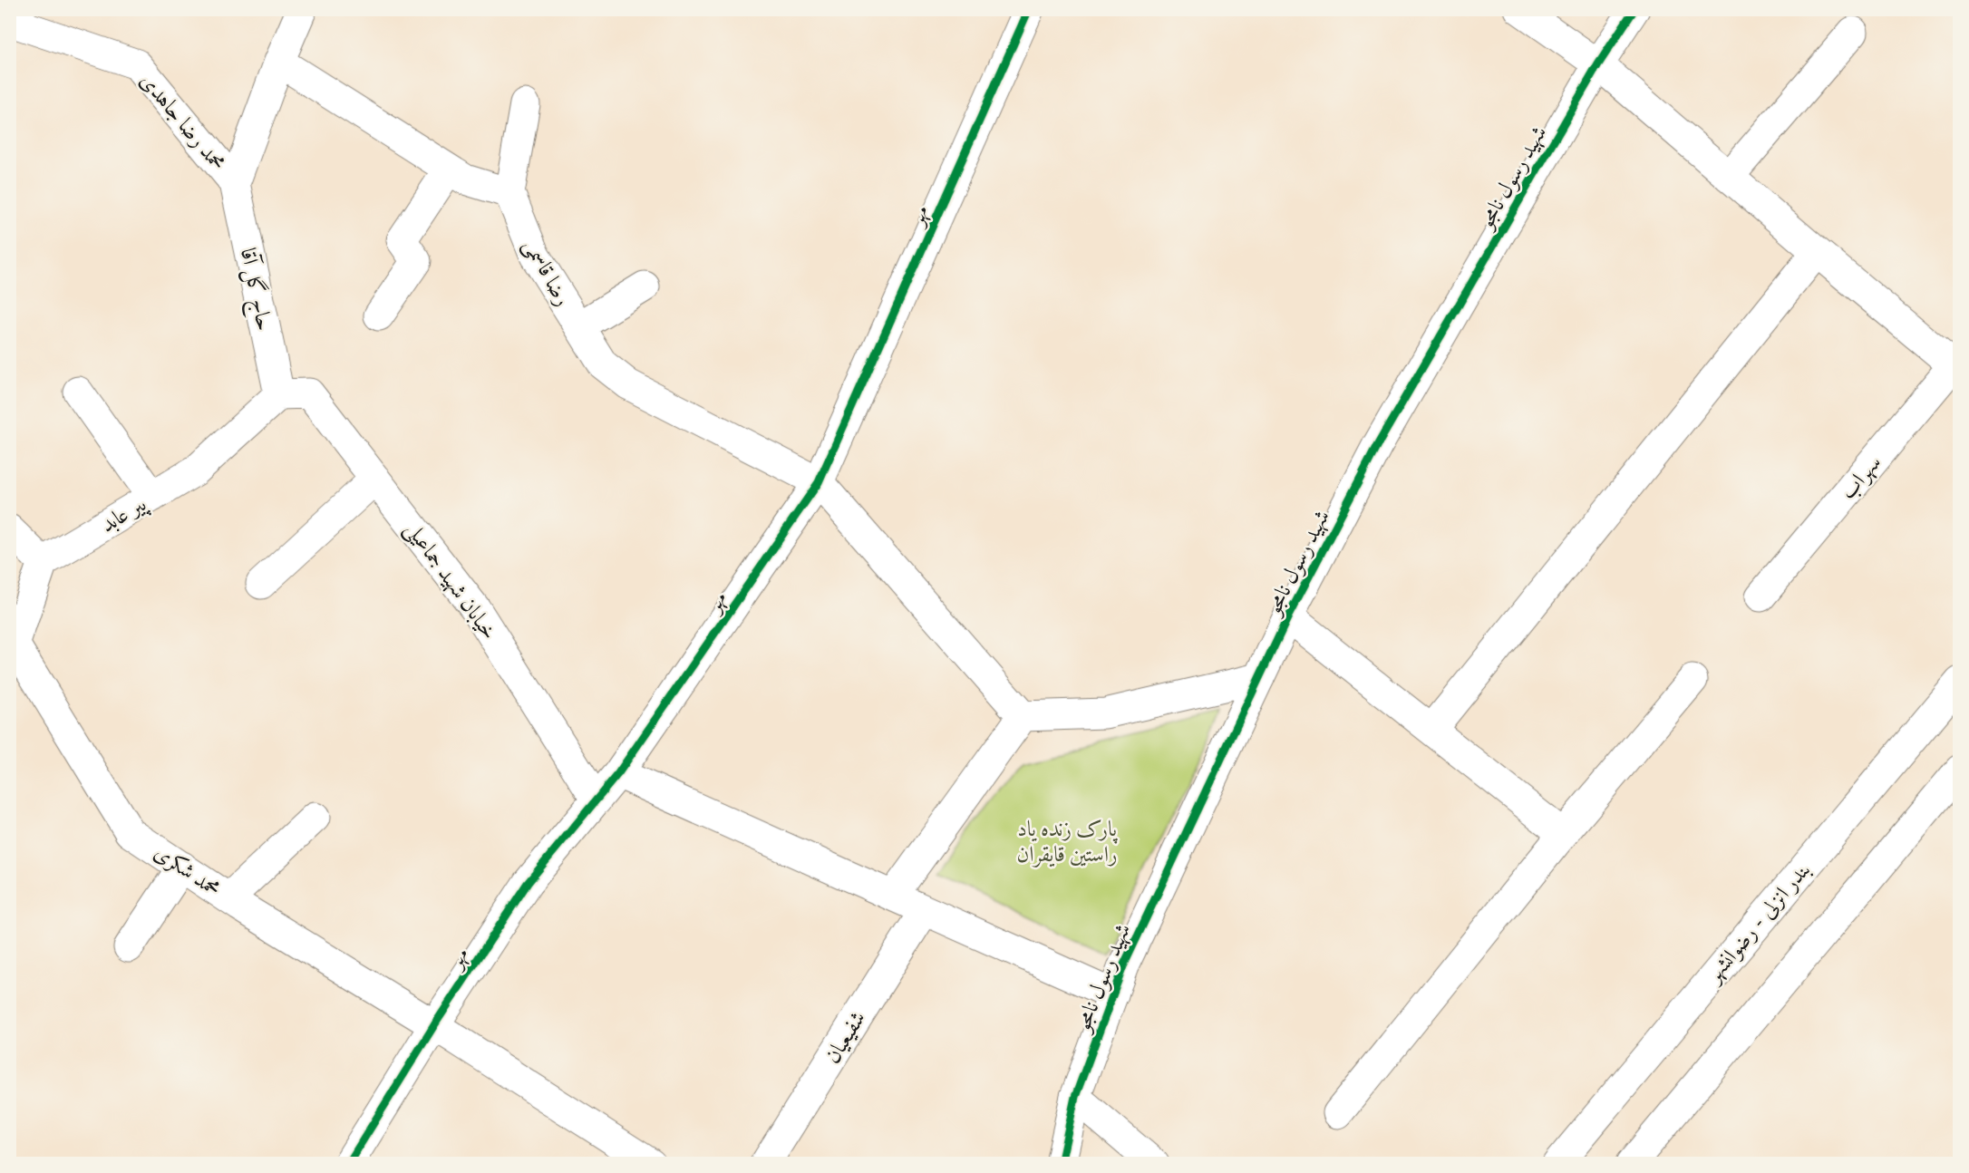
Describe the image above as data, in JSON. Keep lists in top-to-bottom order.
{
  "streets": {
    "street": [
      "محمد رضا جاهدی",
      "شهید رسول نامجو",
      "مهر",
      "رضا قاسمی",
      "حاج گل آقا",
      "سهراب",
      "پیر عابد",
      "خیابان شهید جماعیلی",
      "محمد شکری",
      "بندر انزلی - رضوانشهر",
      "شفیعیان"
    ]
  },
  "crossings": [
    ["محمد رضا جاهدی", "حاج گل آقا"],
    ["مهر", "رضا قاسمی"],
    ["مهر", "خیابان شهید جماعیلی"],
    ["مهر", "محمد شکری"],
    ["حاج گل آقا", "پیر عابد"],
    ["حاج گل آقا", "خیابان شهید جماعیلی"],
    ["پیر عابد", "خیابان شهید جماعیلی"]
  ],
  "parks": ["پارک زنده یاد راستین قایقران"]
}
